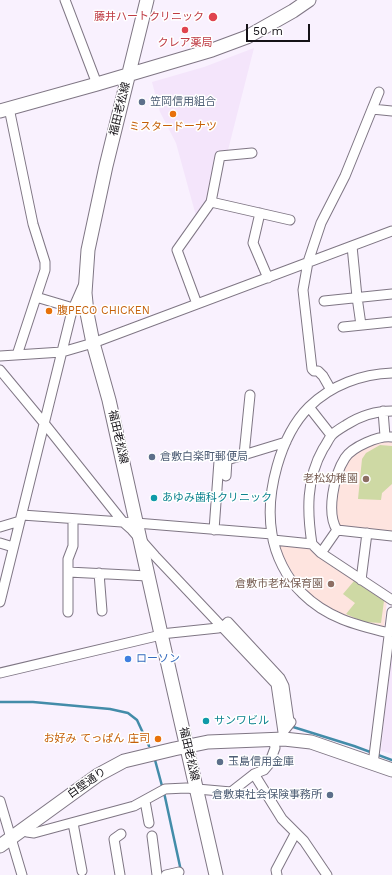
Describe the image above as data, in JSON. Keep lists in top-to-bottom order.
{
  "streets": {
    "main road": ["福田老松線", "白壁通り"]
  },
  "crossings": [
    ["福田老松線", "白壁通り"]
  ],
  "places": [
    "藤井ハートクリニック",
    "クレア薬局",
    "笠岡信用組合",
    "ミスタードーナツ",
    "腹PECO CHICKEN",
    "倉敷白楽町郵便局",
    "老松幼稚園",
    "あゆみ歯科クリニック",
    "倉敷市老松保育園",
    "ローソン",
    "サンワビル",
    "お好み てっぱん 庄司",
    "玉島信用金庫",
    "倉敷東社会保険事務所"
  ],
  "scale_bar": "50 m"
}
